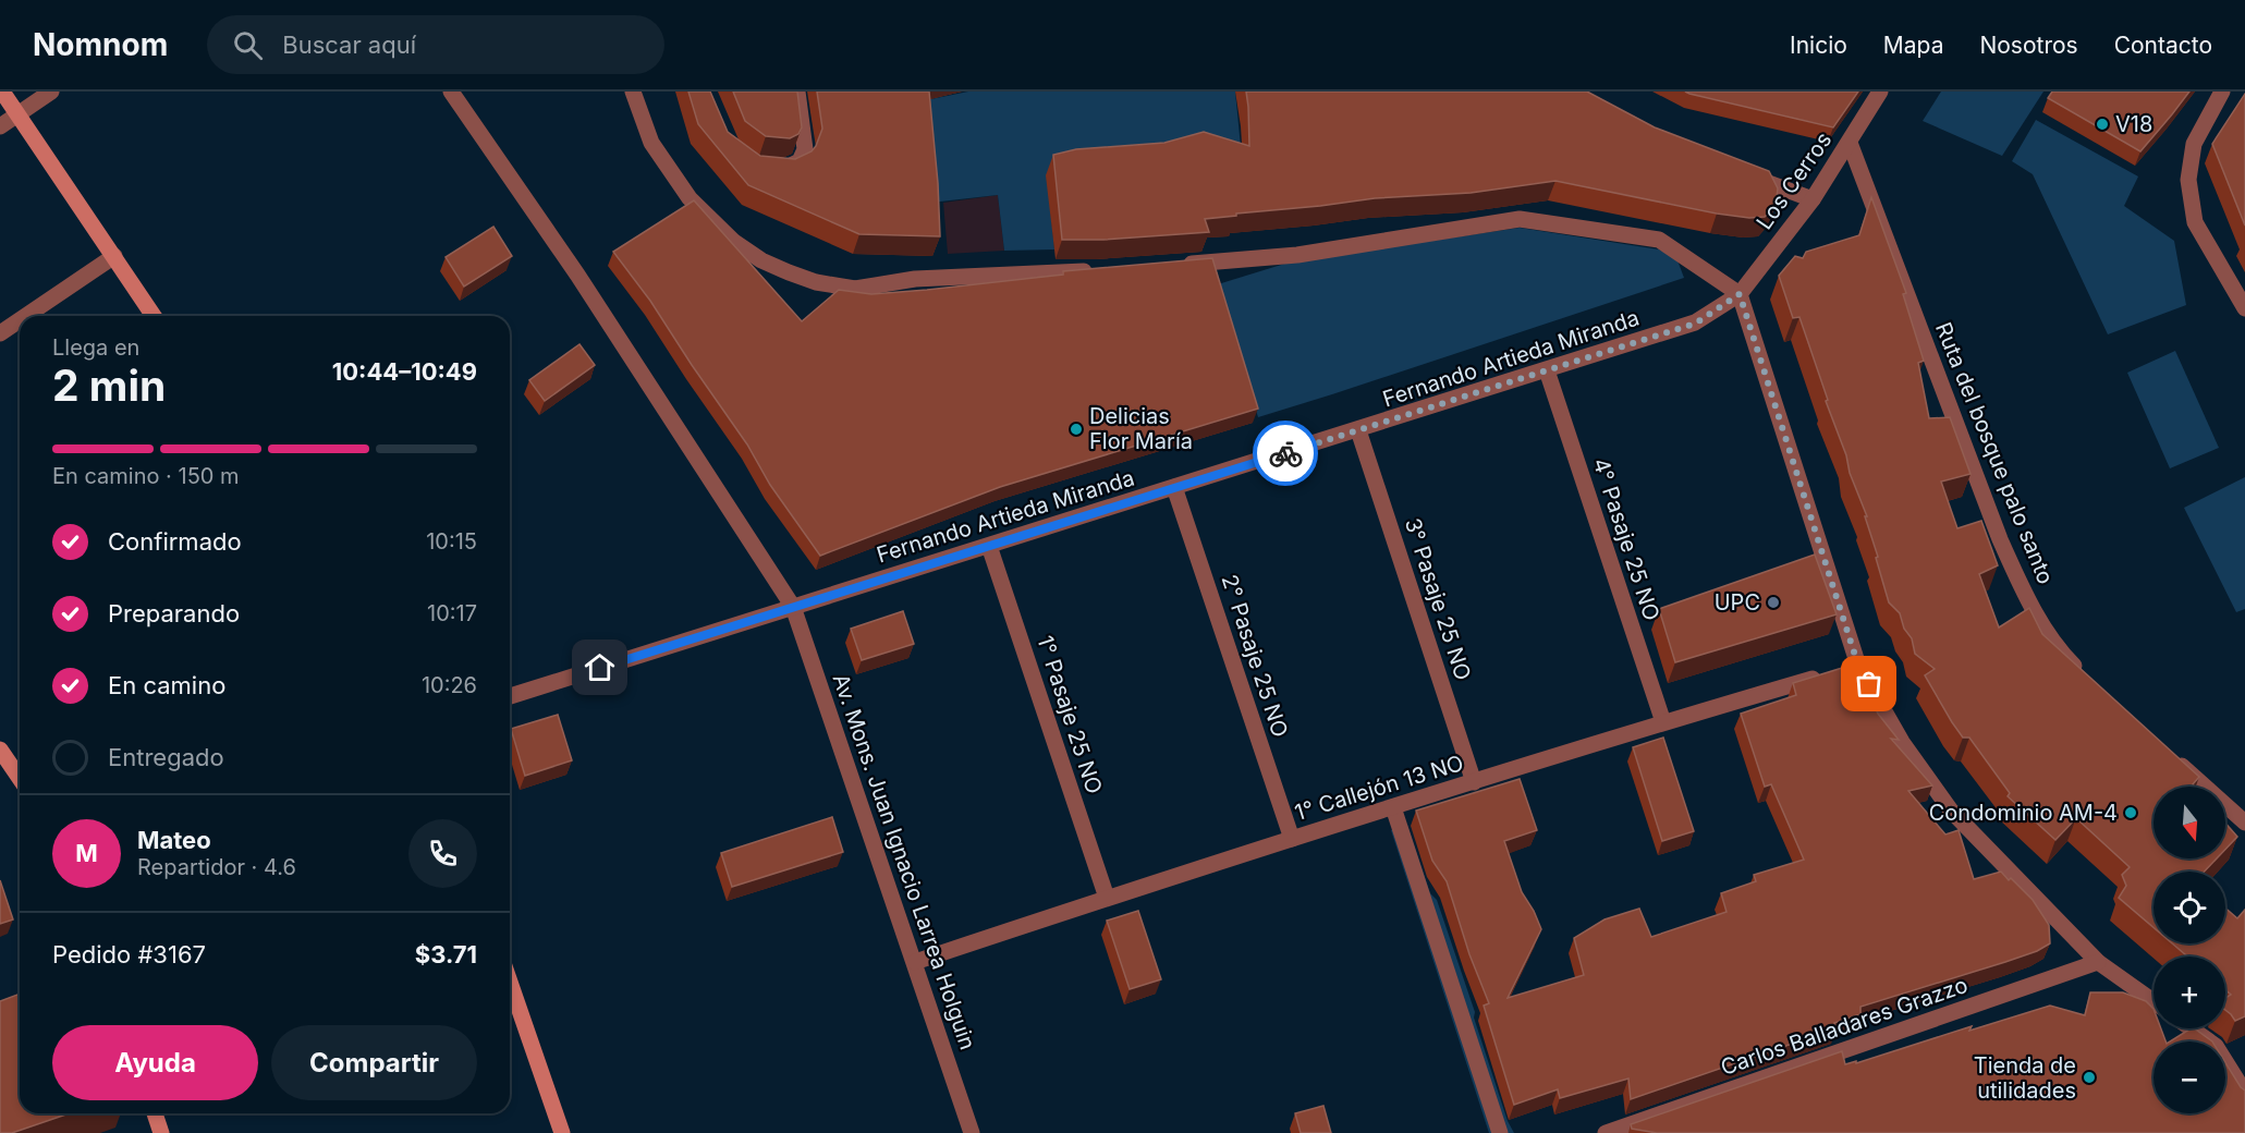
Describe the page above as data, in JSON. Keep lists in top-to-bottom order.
{
  "streets": {
    "street": [
      "Los Cerros",
      "Fernando Artieda Miranda",
      "Ruta del bosque palo santo",
      "4° Pasaje 25 NO",
      "3° Pasaje 25 NO",
      "2° Pasaje 25 NO",
      "1° Pasaje 25 NO",
      "1° Callejón 13 NO",
      "Av. Mons. Juan Ignacio Larrea Holguin",
      "Carlos Balladares Grazzo"
    ]
  },
  "crossings": [
    ["Los Cerros", "Fernando Artieda Miranda"],
    ["Los Cerros", "Ruta del bosque palo santo"],
    ["Fernando Artieda Miranda", "4° Pasaje 25 NO"],
    ["Fernando Artieda Miranda", "3° Pasaje 25 NO"],
    ["Fernando Artieda Miranda", "2° Pasaje 25 NO"],
    ["Fernando Artieda Miranda", "1° Pasaje 25 NO"],
    ["Fernando Artieda Miranda", "Av. Mons. Juan Ignacio Larrea Holguin"],
    ["4° Pasaje 25 NO", "1° Callejón 13 NO"],
    ["3° Pasaje 25 NO", "1° Callejón 13 NO"],
    ["2° Pasaje 25 NO", "1° Callejón 13 NO"],
    ["1° Pasaje 25 NO", "1° Callejón 13 NO"],
    ["1° Callejón 13 NO", "Av. Mons. Juan Ignacio Larrea Holguin"]
  ],
  "places": [
    "V18",
    "Delicias Flor María",
    "UPC",
    "Condominio AM-4",
    "Tienda de utilidades"
  ],
  "north": "bottom",
  "page": {
    "header": "Nomnom",
    "search": "Buscar aquí",
    "nav": [
      "Inicio",
      "Mapa",
      "Nosotros",
      "Contacto"
    ],
    "heading": ["2 min", "Llega en", "10:44–10:49"],
    "panel": [
      "Mateo",
      "Repartidor · 4.6",
      "Pedido #3167",
      "$3.71"
    ],
    "bar": "En camino · 150 m",
    "list": [
      ["Confirmado", "10:15"],
      ["Preparando", "10:17"],
      ["En camino", "10:26"],
      "Entregado"
    ],
    "map_buttons": ["+", "−"],
    "round": "M",
    "buttons": ["Ayuda", "Compartir"]
  }
}
